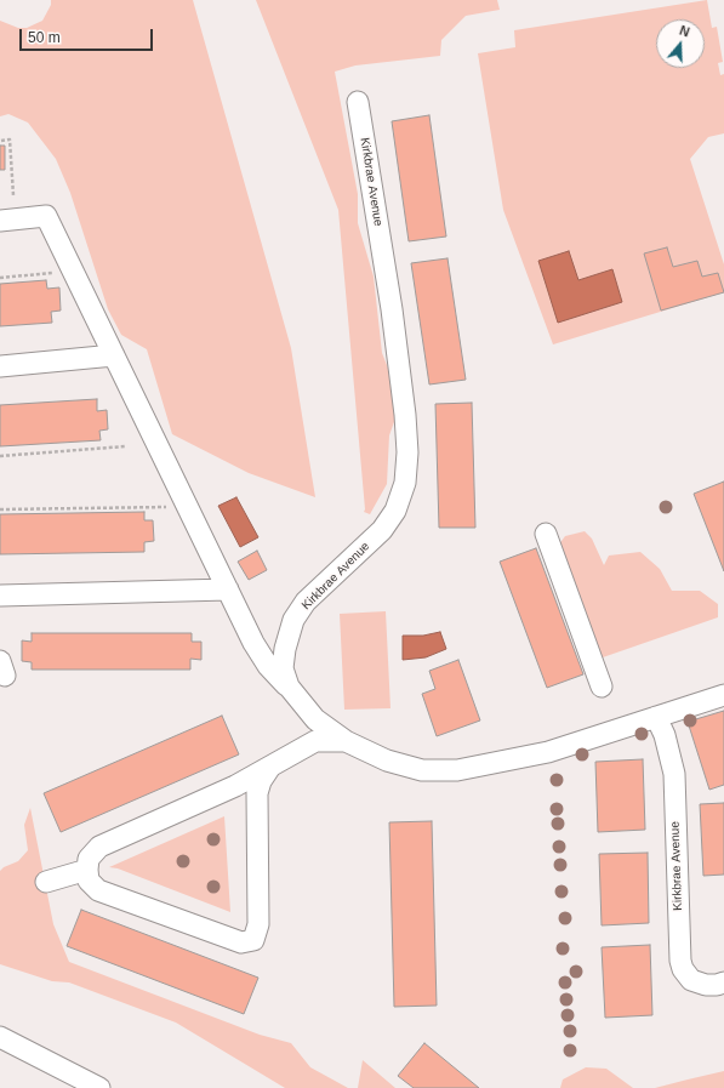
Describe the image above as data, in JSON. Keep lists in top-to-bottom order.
{
  "streets": {
    "street": ["Kirkbrae Avenue"]
  },
  "scale_bar": "50 m",
  "north": "top"
}
